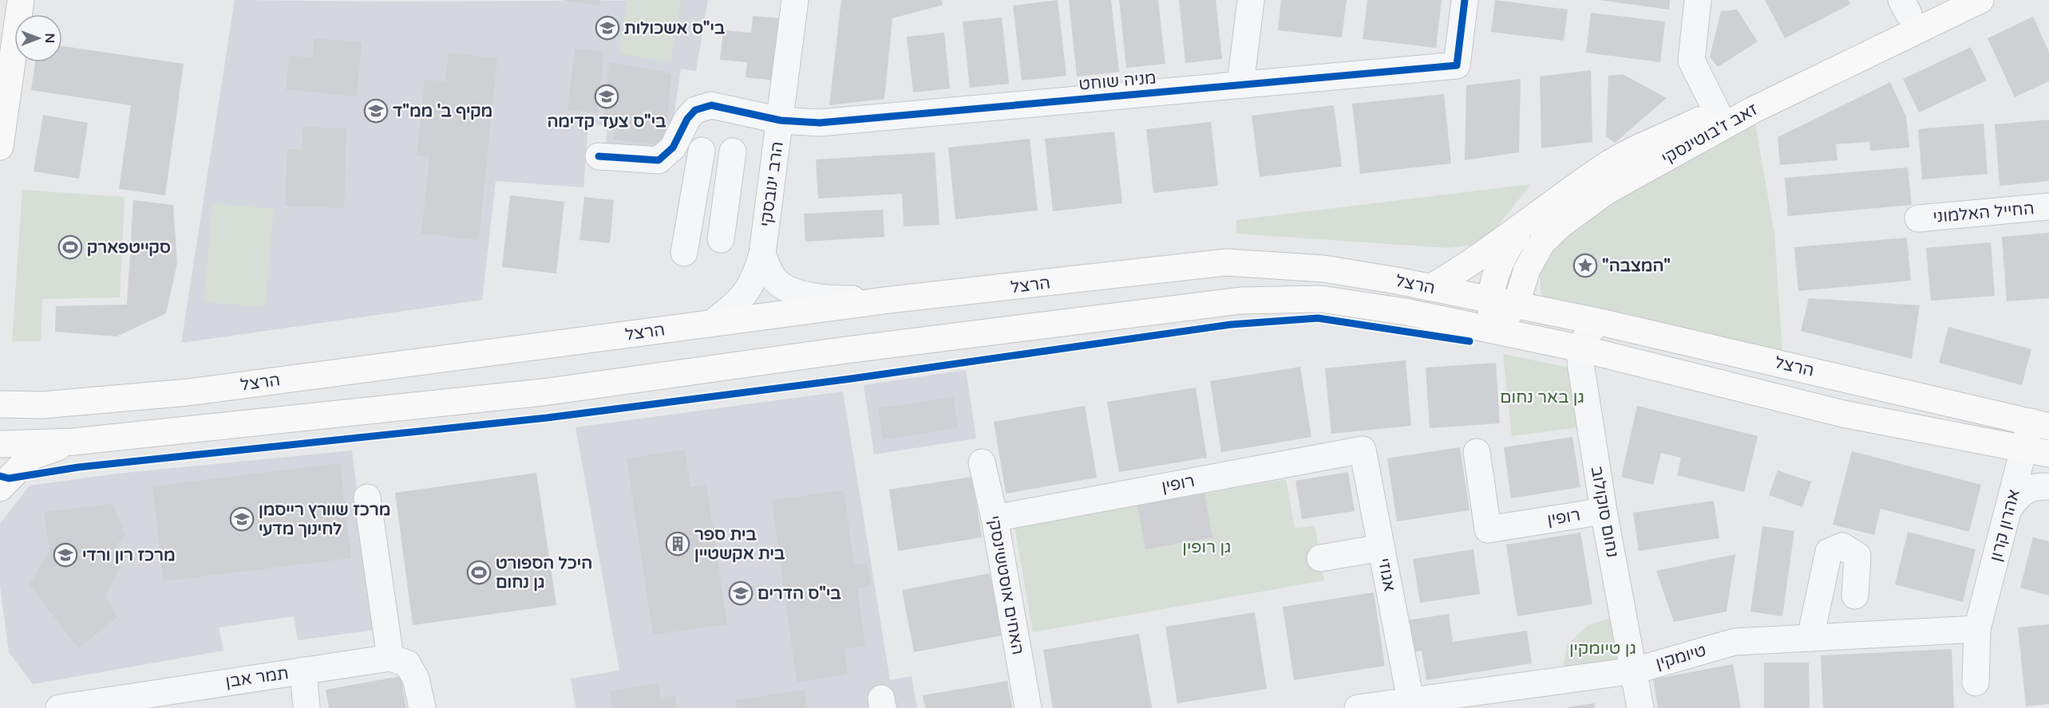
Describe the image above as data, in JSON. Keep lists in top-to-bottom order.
{
  "streets": {
    "main road": ["זאב ז'בוטינסקי", "הרצל"],
    "street": [
      "מניה שוחט",
      "הרב ינובסקי",
      "החייל האלמוני",
      "רופין",
      "נחום סוקולוב",
      "אהרון קרון",
      "אגוזי",
      "האחים אוסטשינסקי",
      "טיומקין",
      "תמר אבן"
    ]
  },
  "crossings": [
    ["מניה שוחט", "הרב ינובסקי"],
    ["זאב ז'בוטינסקי", "הרצל"],
    ["הרב ינובסקי", "הרצל"],
    ["הרצל", "נחום סוקולוב"],
    ["הרצל", "אהרון קרון"],
    ["רופין", "נחום סוקולוב"],
    ["רופין", "אגוזי"],
    ["רופין", "האחים אוסטשינסקי"],
    ["נחום סוקולוב", "טיומקין"],
    ["אהרון קרון", "טיומקין"],
    ["אגוזי", "טיומקין"]
  ],
  "parks": ["גן באר נחום", "גן רופין", "גן טיומקין"],
  "places": {
    "school or university": [
      "בי\"ס אשכולות",
      "בי\"ס צעד קדימה",
      "מקיף ב' ממ\"ד",
      "מרכז שוורץ רייסמן לחינוך מדעי",
      "מרכז רון ורדי",
      "בי\"ס הדרים"
    ],
    "sports": ["סקייטפארק", "היכל הספורט גן נחום"],
    "place": ["\"המצבה\""],
    "building": ["בית ספר בית אקשטיין"]
  },
  "north": "right"
}
